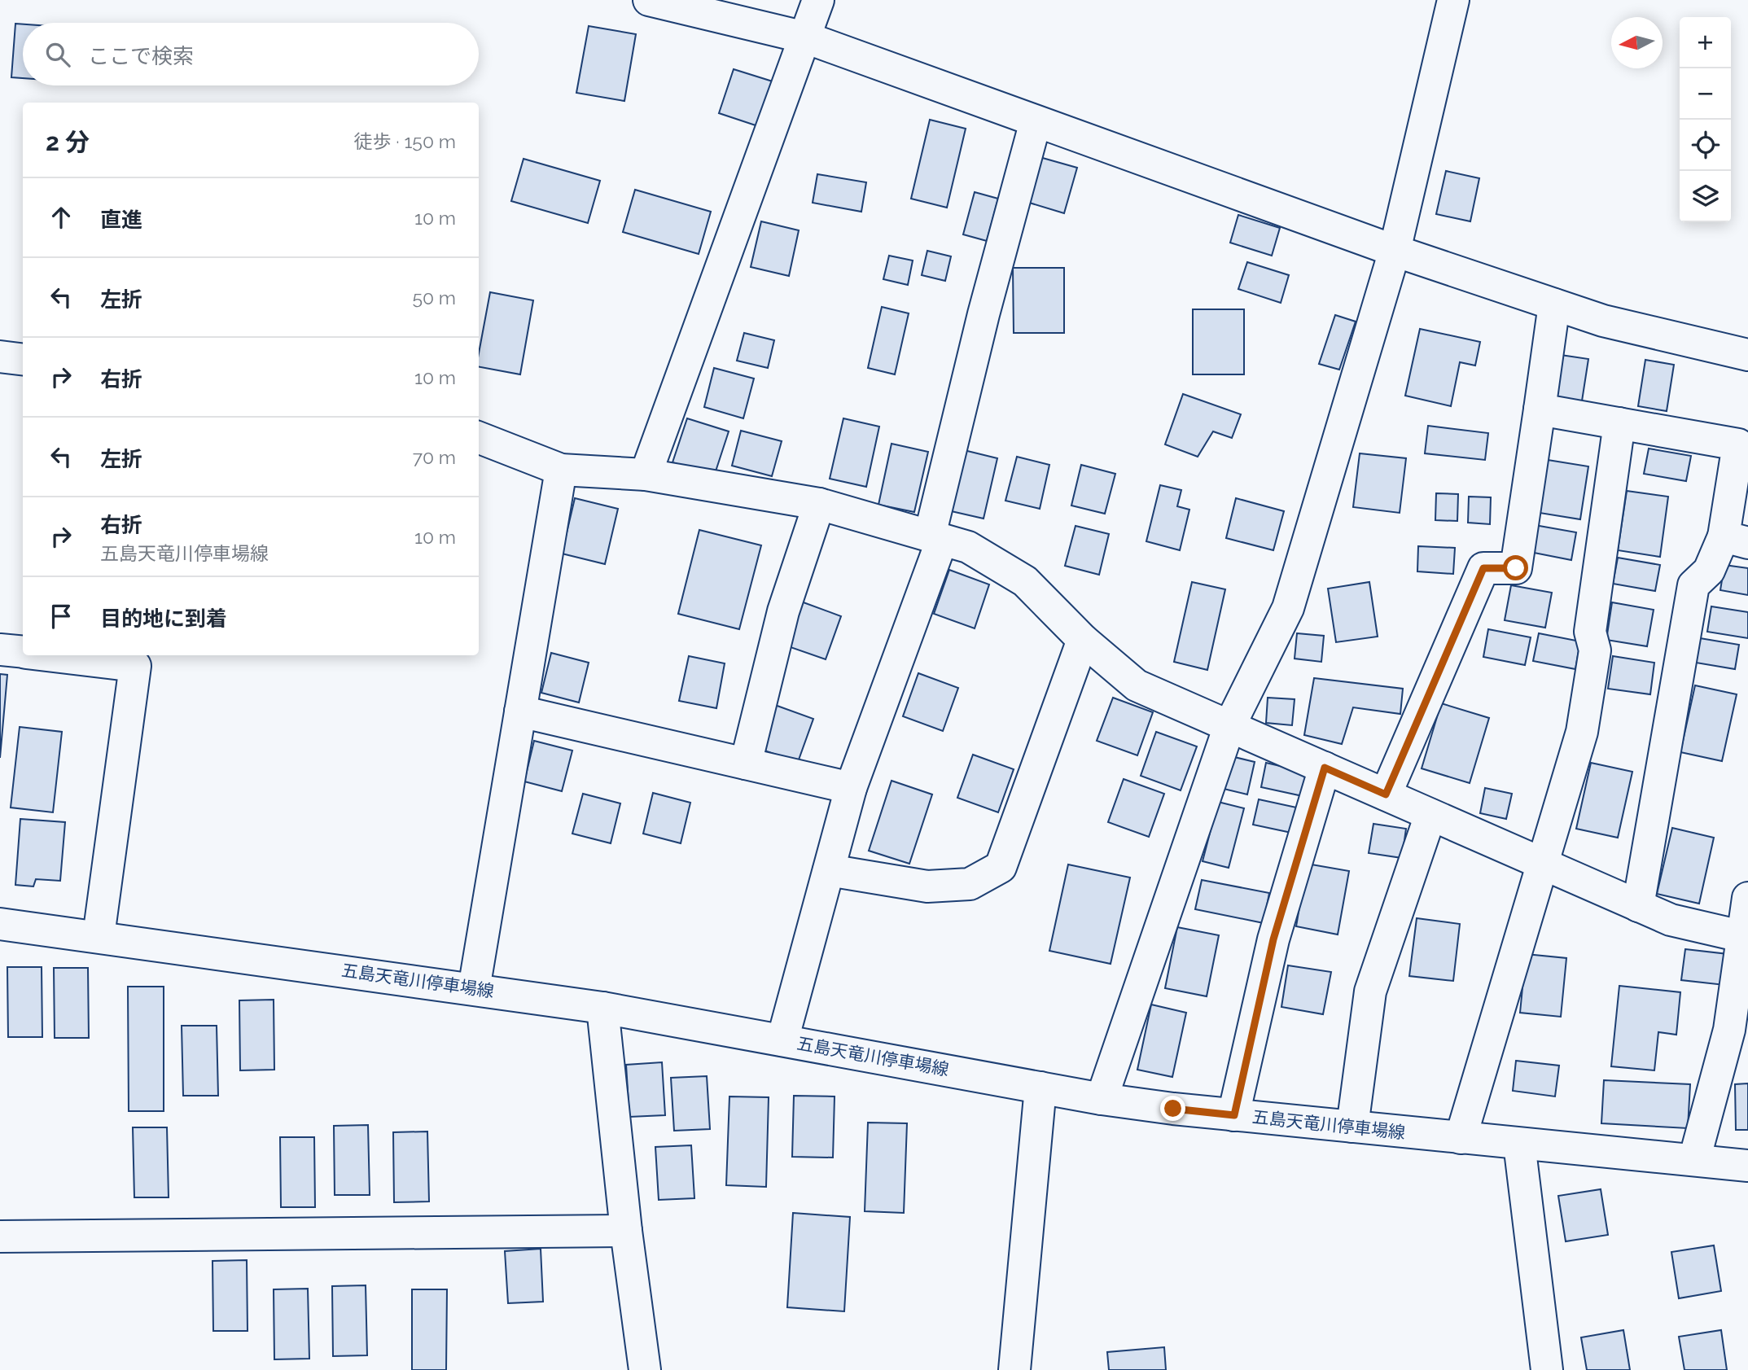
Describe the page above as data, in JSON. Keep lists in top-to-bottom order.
{
  "streets": {
    "street": ["五島天竜川停車場線"]
  },
  "north": "left",
  "page": {
    "map_buttons": ["+", "−"],
    "search": "ここで検索",
    "heading": ["2 分", "徒歩 · 150 m"],
    "list": [
      ["直進", "10 m"],
      ["左折", "50 m"],
      ["右折", "10 m"],
      ["左折", "70 m"],
      ["右折", "五島天竜川停車場線", "10 m"],
      "目的地に到着"
    ]
  }
}
